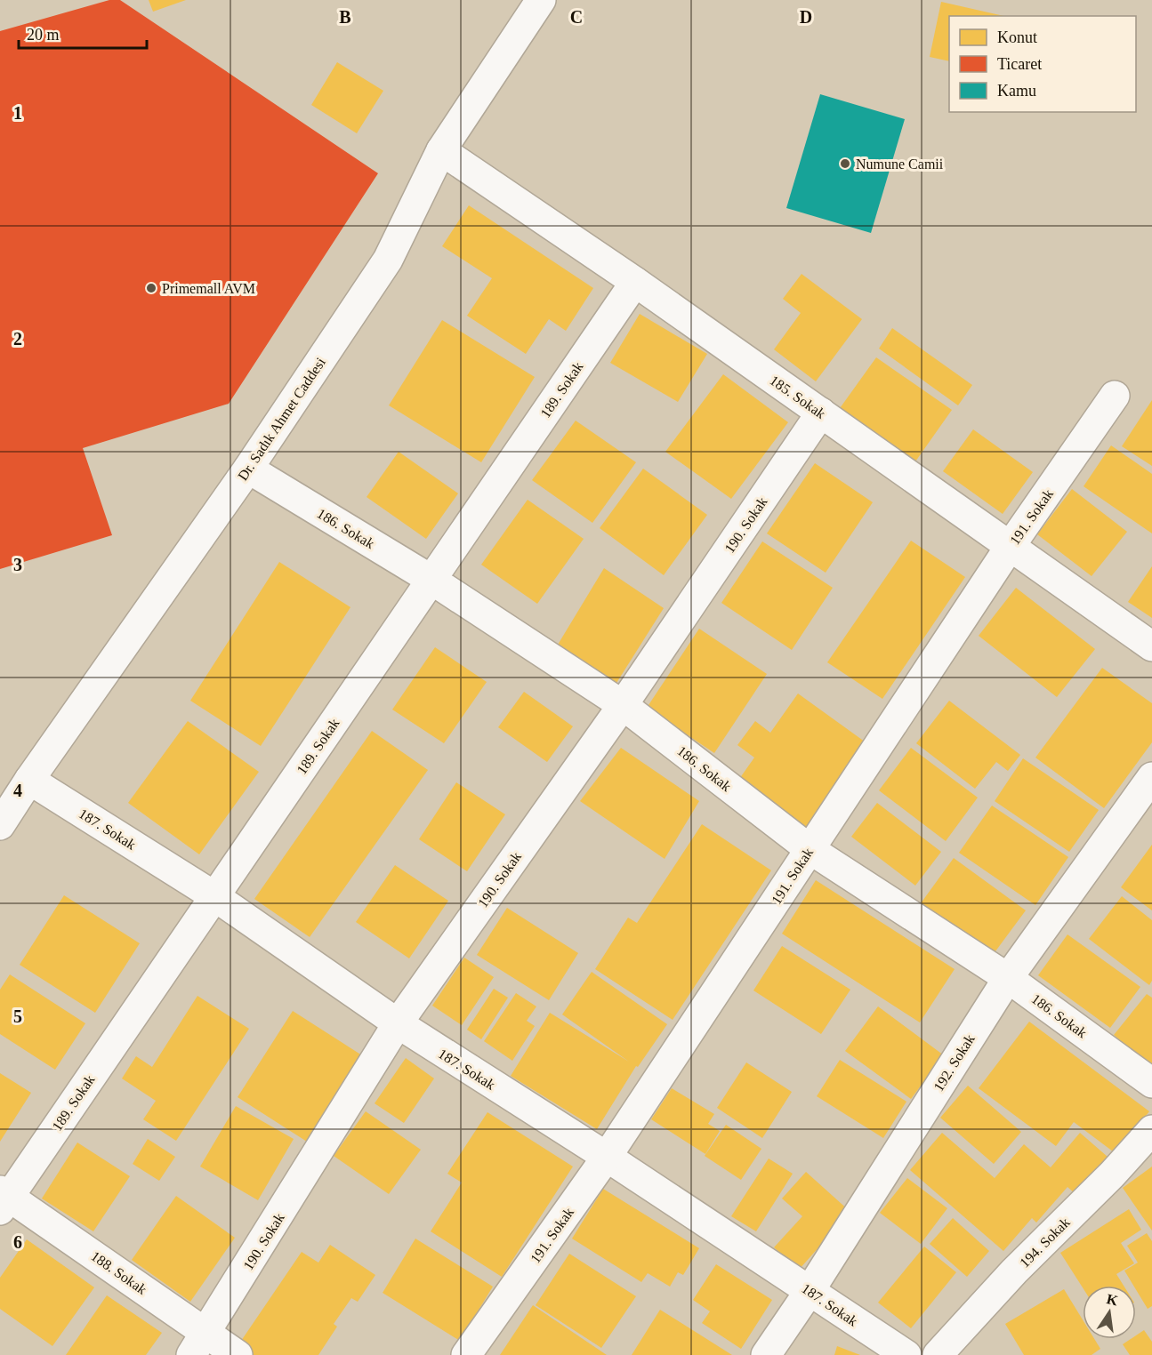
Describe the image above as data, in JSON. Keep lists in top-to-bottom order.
{
  "streets": {
    "street": [
      "189. Sokak",
      "185. Sokak",
      "Dr. Sadık Ahmet Caddesi",
      "191. Sokak",
      "190. Sokak",
      "186. Sokak",
      "187. Sokak",
      "192. Sokak",
      "194. Sokak",
      "188. Sokak"
    ]
  },
  "crossings": [
    ["189. Sokak", "185. Sokak"],
    ["189. Sokak", "186. Sokak"],
    ["189. Sokak", "187. Sokak"],
    ["189. Sokak", "188. Sokak"],
    ["185. Sokak", "Dr. Sadık Ahmet Caddesi"],
    ["185. Sokak", "191. Sokak"],
    ["185. Sokak", "190. Sokak"],
    ["Dr. Sadık Ahmet Caddesi", "186. Sokak"],
    ["Dr. Sadık Ahmet Caddesi", "187. Sokak"],
    ["191. Sokak", "186. Sokak"],
    ["191. Sokak", "187. Sokak"],
    ["190. Sokak", "186. Sokak"],
    ["190. Sokak", "187. Sokak"],
    ["190. Sokak", "188. Sokak"],
    ["186. Sokak", "192. Sokak"],
    ["187. Sokak", "192. Sokak"]
  ],
  "places": ["Numune Camii", "Primemall AVM"],
  "legend": ["Konut", "Ticaret", "Kamu"],
  "scale_bar": "20 m",
  "north": "top",
  "grid": {
    "columns": ["B", "C", "D"],
    "rows": [
      "1",
      "2",
      "3",
      "4",
      "5",
      "6"
    ]
  }
}
